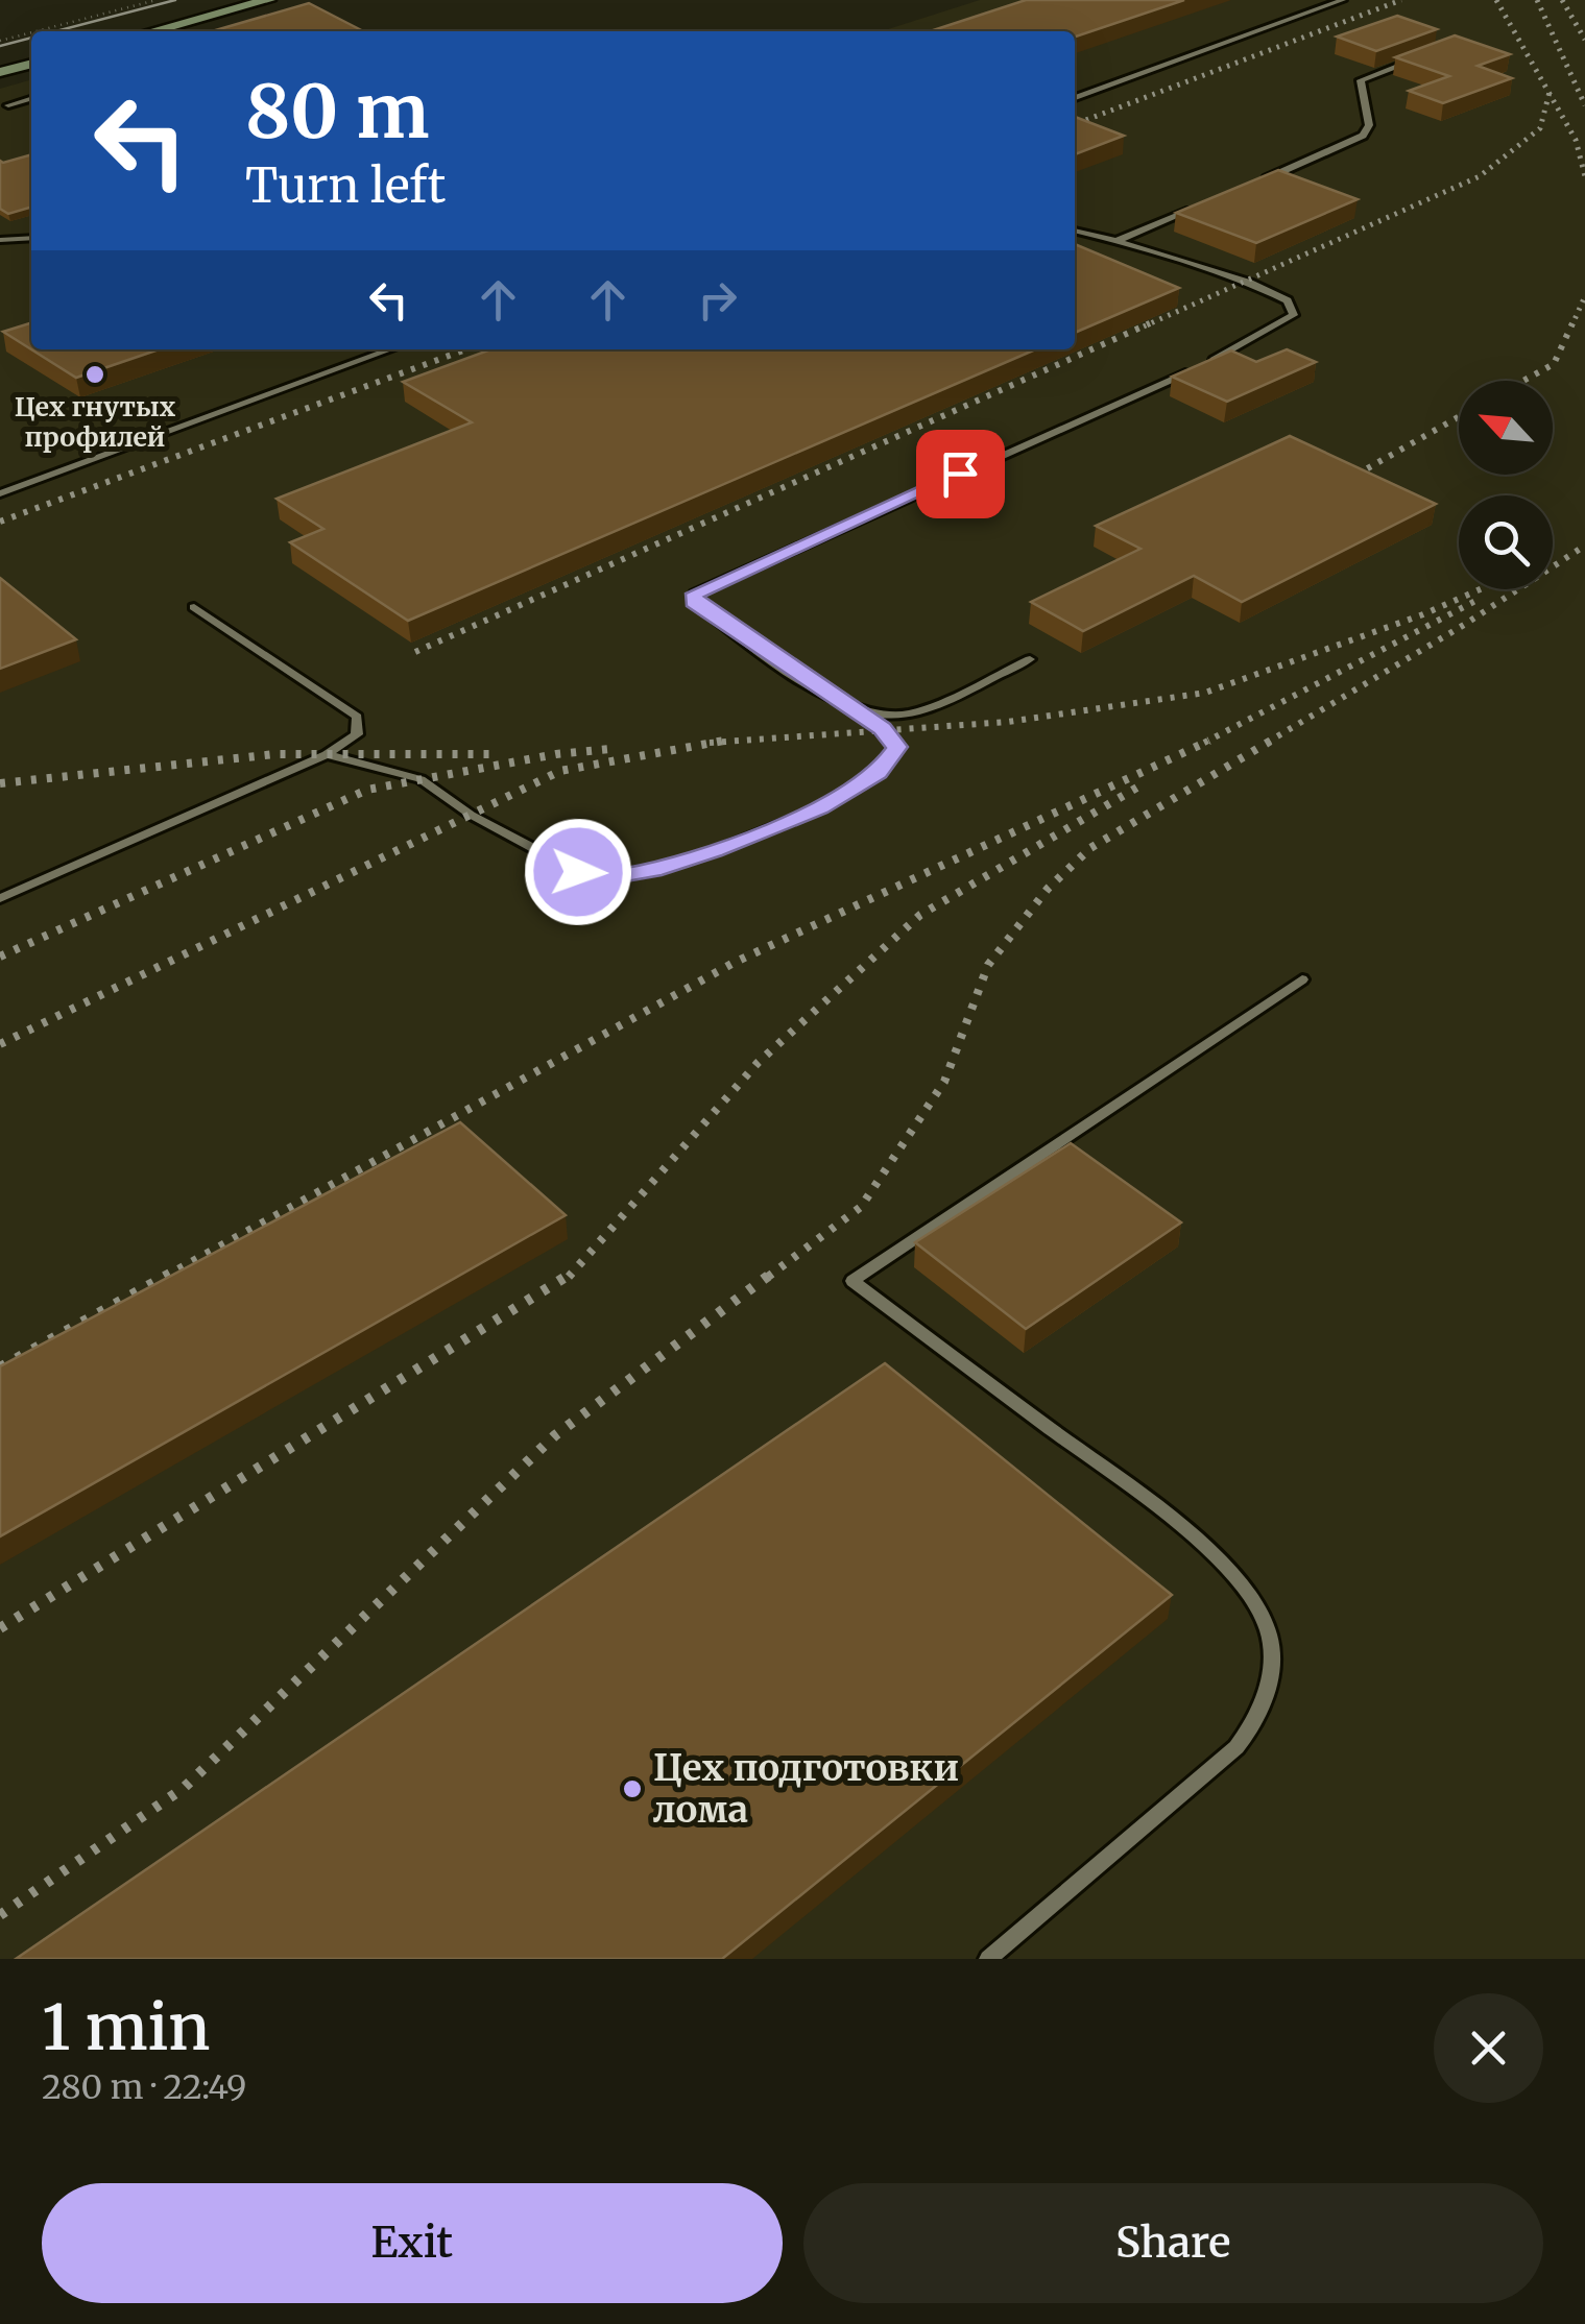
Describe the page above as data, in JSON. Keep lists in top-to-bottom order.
{
  "places": ["Цех гнутых профилей", "Цех подготовки лома"],
  "north": "top left",
  "page": {
    "turn": ["80 m", "Turn left"],
    "heading": ["1 min", "280 m · 22:49"],
    "buttons": ["Exit", "Share"]
  }
}
